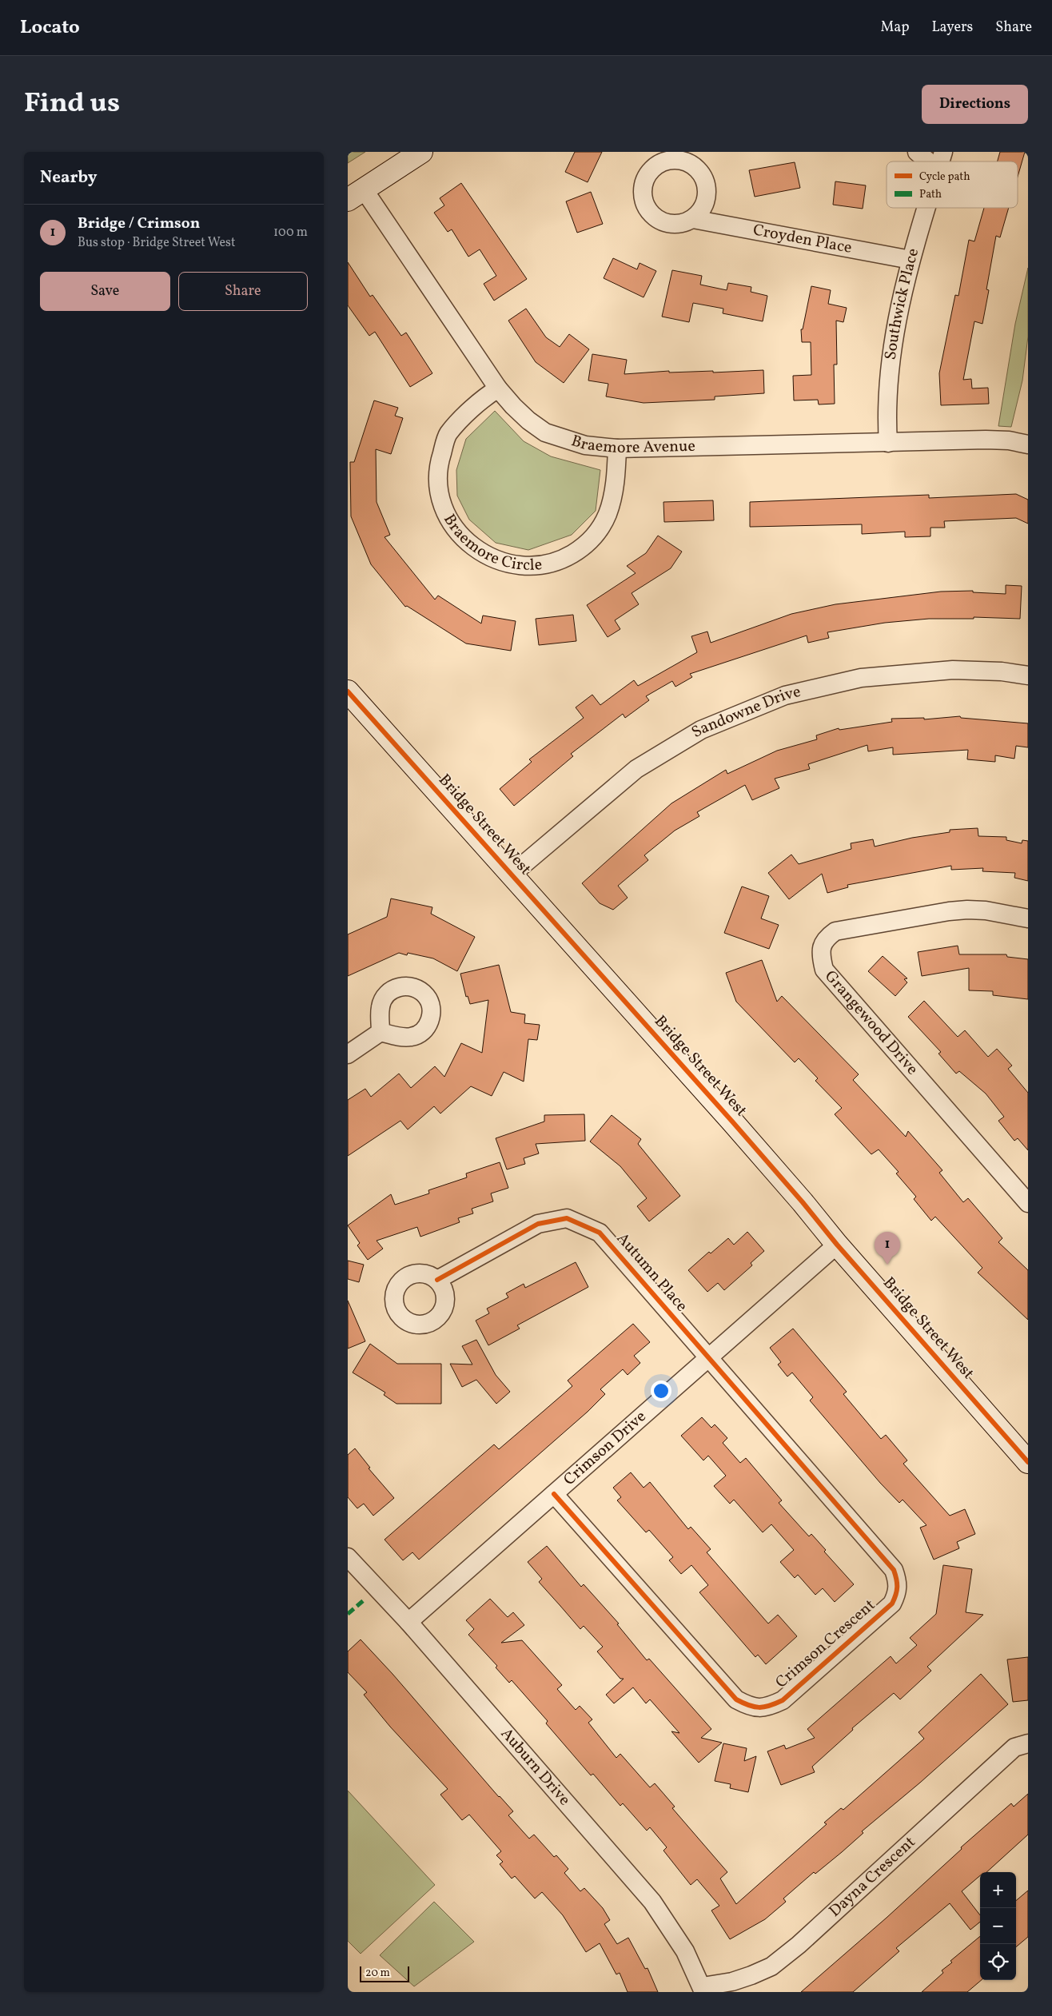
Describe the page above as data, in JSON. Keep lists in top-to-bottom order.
{
  "streets": {
    "main road": ["Bridge Street West"],
    "street": [
      "Croyden Place",
      "Southwick Place",
      "Braemore Avenue",
      "Braemore Circle",
      "Sandowne Drive",
      "Grangewood Drive",
      "Autumn Place",
      "Crimson Drive",
      "Crimson Crescent",
      "Auburn Drive",
      "Dayna Crescent"
    ]
  },
  "crossings": [
    ["Croyden Place", "Southwick Place"],
    ["Southwick Place", "Braemore Avenue"],
    ["Braemore Avenue", "Braemore Circle"],
    ["Sandowne Drive", "Bridge Street West"],
    ["Bridge Street West", "Crimson Drive"],
    ["Autumn Place", "Crimson Drive"],
    ["Autumn Place", "Crimson Crescent"],
    ["Crimson Drive", "Crimson Crescent"],
    ["Crimson Drive", "Auburn Drive"],
    ["Auburn Drive", "Dayna Crescent"]
  ],
  "legend": ["Cycle path", "Path"],
  "scale_bar": "20 m",
  "page": {
    "header": "Locato",
    "nav": ["Map", "Layers", "Share"],
    "title": "Find us",
    "buttons": [
      "Directions",
      ["Save", "Share"]
    ],
    "heading": "Nearby",
    "list": [
      {
        "mark": "1",
        "name": "Bridge / Crimson",
        "note": "Bus stop · Bridge Street West",
        "value": "100 m"
      }
    ],
    "pins": "1",
    "map_buttons": ["+", "−"],
    "scale": "20 m"
  }
}
